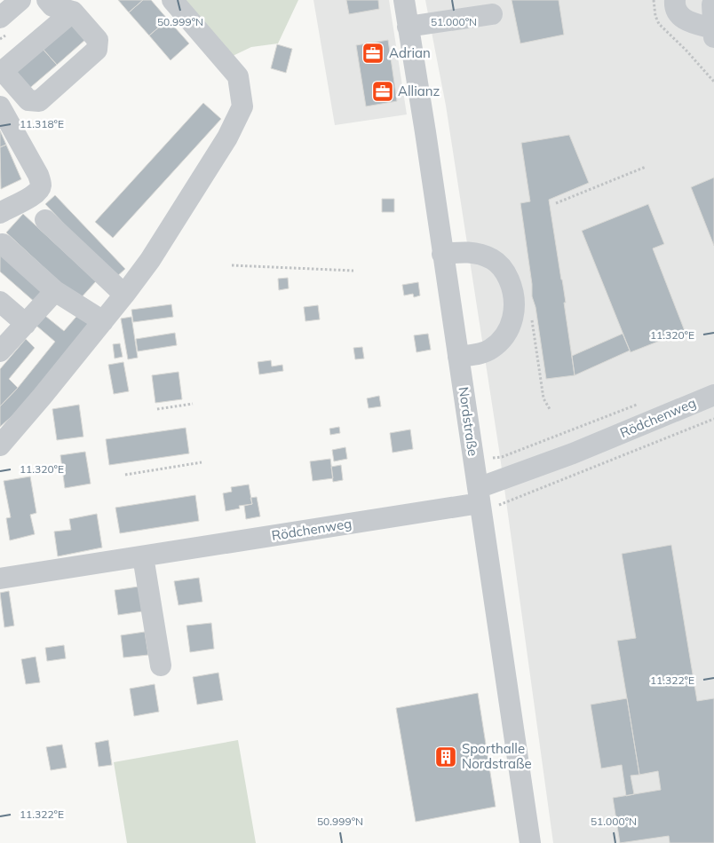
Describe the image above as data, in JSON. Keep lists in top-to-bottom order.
{
  "streets": {
    "street": ["Rödchenweg", "Nordstraße"]
  },
  "crossings": [
    ["Rödchenweg", "Nordstraße"]
  ],
  "places": {
    "office": ["Adrian", "Allianz"],
    "building": ["Sporthalle Nordstraße"]
  },
  "coordinates": [
    "50.999°N",
    "51.000°N",
    "11.318°E",
    "11.320°E",
    "11.322°E"
  ]
}
